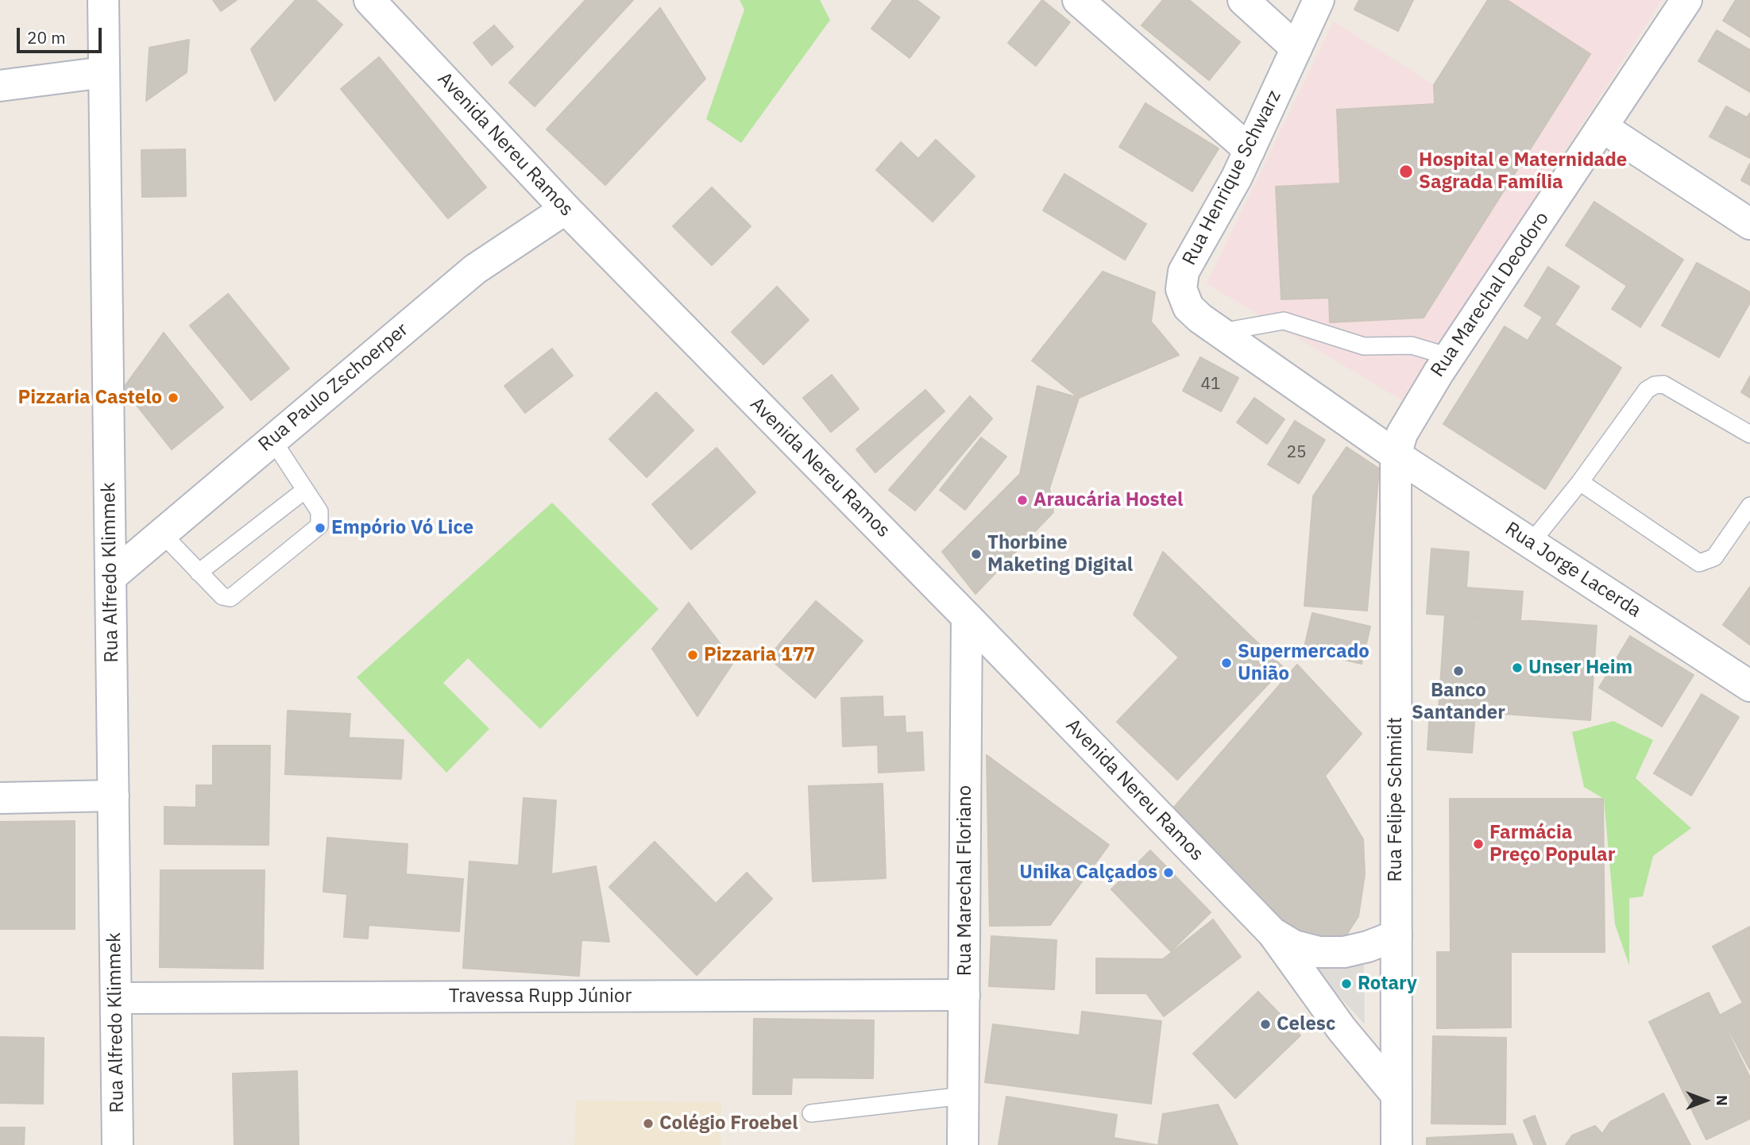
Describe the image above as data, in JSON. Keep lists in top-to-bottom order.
{
  "streets": {
    "street": [
      "Avenida Nereu Ramos",
      "Rua Henrique Schwarz",
      "Rua Marechal Deodoro",
      "Rua Paulo Zschoerper",
      "Rua Jorge Lacerda",
      "Rua Alfredo Klimmek",
      "Rua Felipe Schmidt",
      "Rua Marechal Floriano",
      "Travessa Rupp Júnior"
    ]
  },
  "crossings": [
    ["Avenida Nereu Ramos", "Rua Paulo Zschoerper"],
    ["Avenida Nereu Ramos", "Rua Felipe Schmidt"],
    ["Avenida Nereu Ramos", "Rua Marechal Floriano"],
    ["Rua Henrique Schwarz", "Rua Marechal Deodoro"],
    ["Rua Henrique Schwarz", "Rua Jorge Lacerda"],
    ["Rua Henrique Schwarz", "Rua Felipe Schmidt"],
    ["Rua Marechal Deodoro", "Rua Jorge Lacerda"],
    ["Rua Marechal Deodoro", "Rua Felipe Schmidt"],
    ["Rua Paulo Zschoerper", "Rua Alfredo Klimmek"],
    ["Rua Jorge Lacerda", "Rua Felipe Schmidt"],
    ["Rua Alfredo Klimmek", "Travessa Rupp Júnior"],
    ["Rua Marechal Floriano", "Travessa Rupp Júnior"]
  ],
  "places": [
    "Hospital e Maternidade Sagrada Família",
    "Pizzaria Castelo",
    "Araucária Hostel",
    "Empório Vó Lice",
    "Thorbine Maketing Digital",
    "Pizzaria 177",
    "Supermercado União",
    "Unser Heim",
    "Banco Santander",
    "Farmácia Preço Popular",
    "Unika Calçados",
    "Rotary",
    "Celesc",
    "Colégio Froebel"
  ],
  "house_numbers": ["41", "25"],
  "scale_bar": "20 m",
  "north": "right"
}
